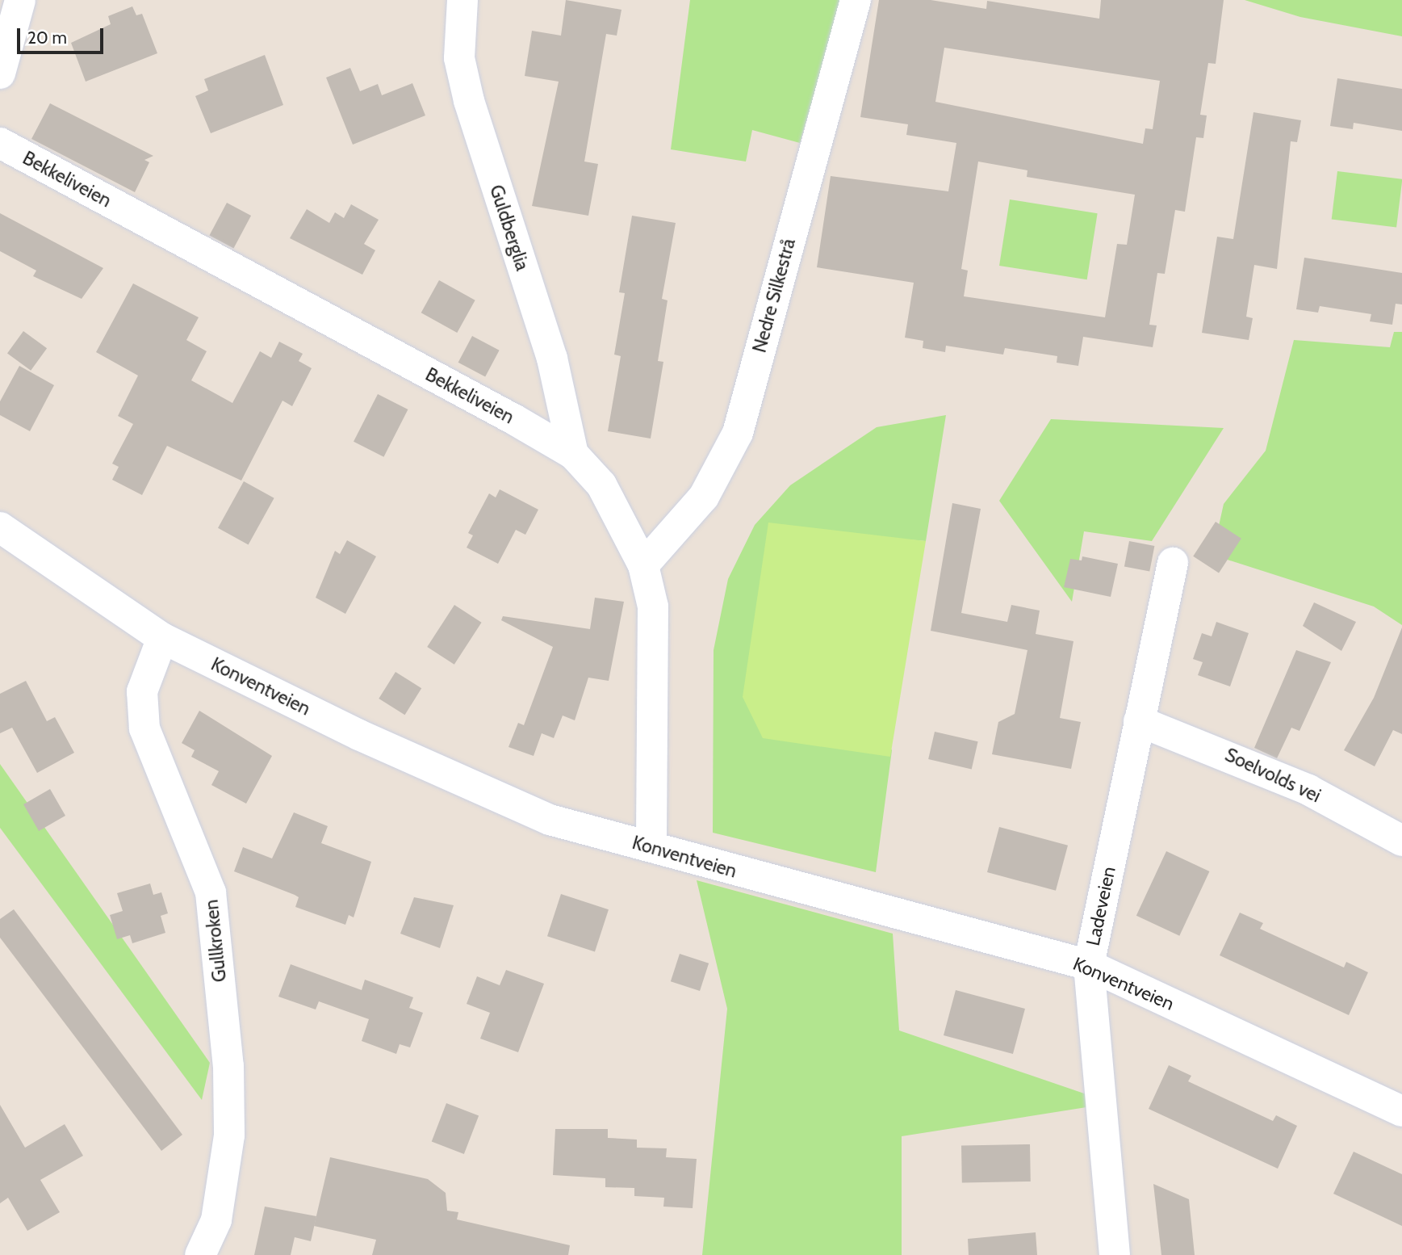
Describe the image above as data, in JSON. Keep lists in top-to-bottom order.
{
  "streets": {
    "street": [
      "Bekkeliveien",
      "Guldberglia",
      "Nedre Silkestrå",
      "Konventveien",
      "Soelvolds vei",
      "Ladeveien",
      "Gullkroken"
    ]
  },
  "crossings": [
    ["Bekkeliveien", "Guldberglia"],
    ["Bekkeliveien", "Nedre Silkestrå"],
    ["Bekkeliveien", "Konventveien"],
    ["Konventveien", "Ladeveien"],
    ["Konventveien", "Gullkroken"],
    ["Soelvolds vei", "Ladeveien"]
  ],
  "scale_bar": "20 m"
}
